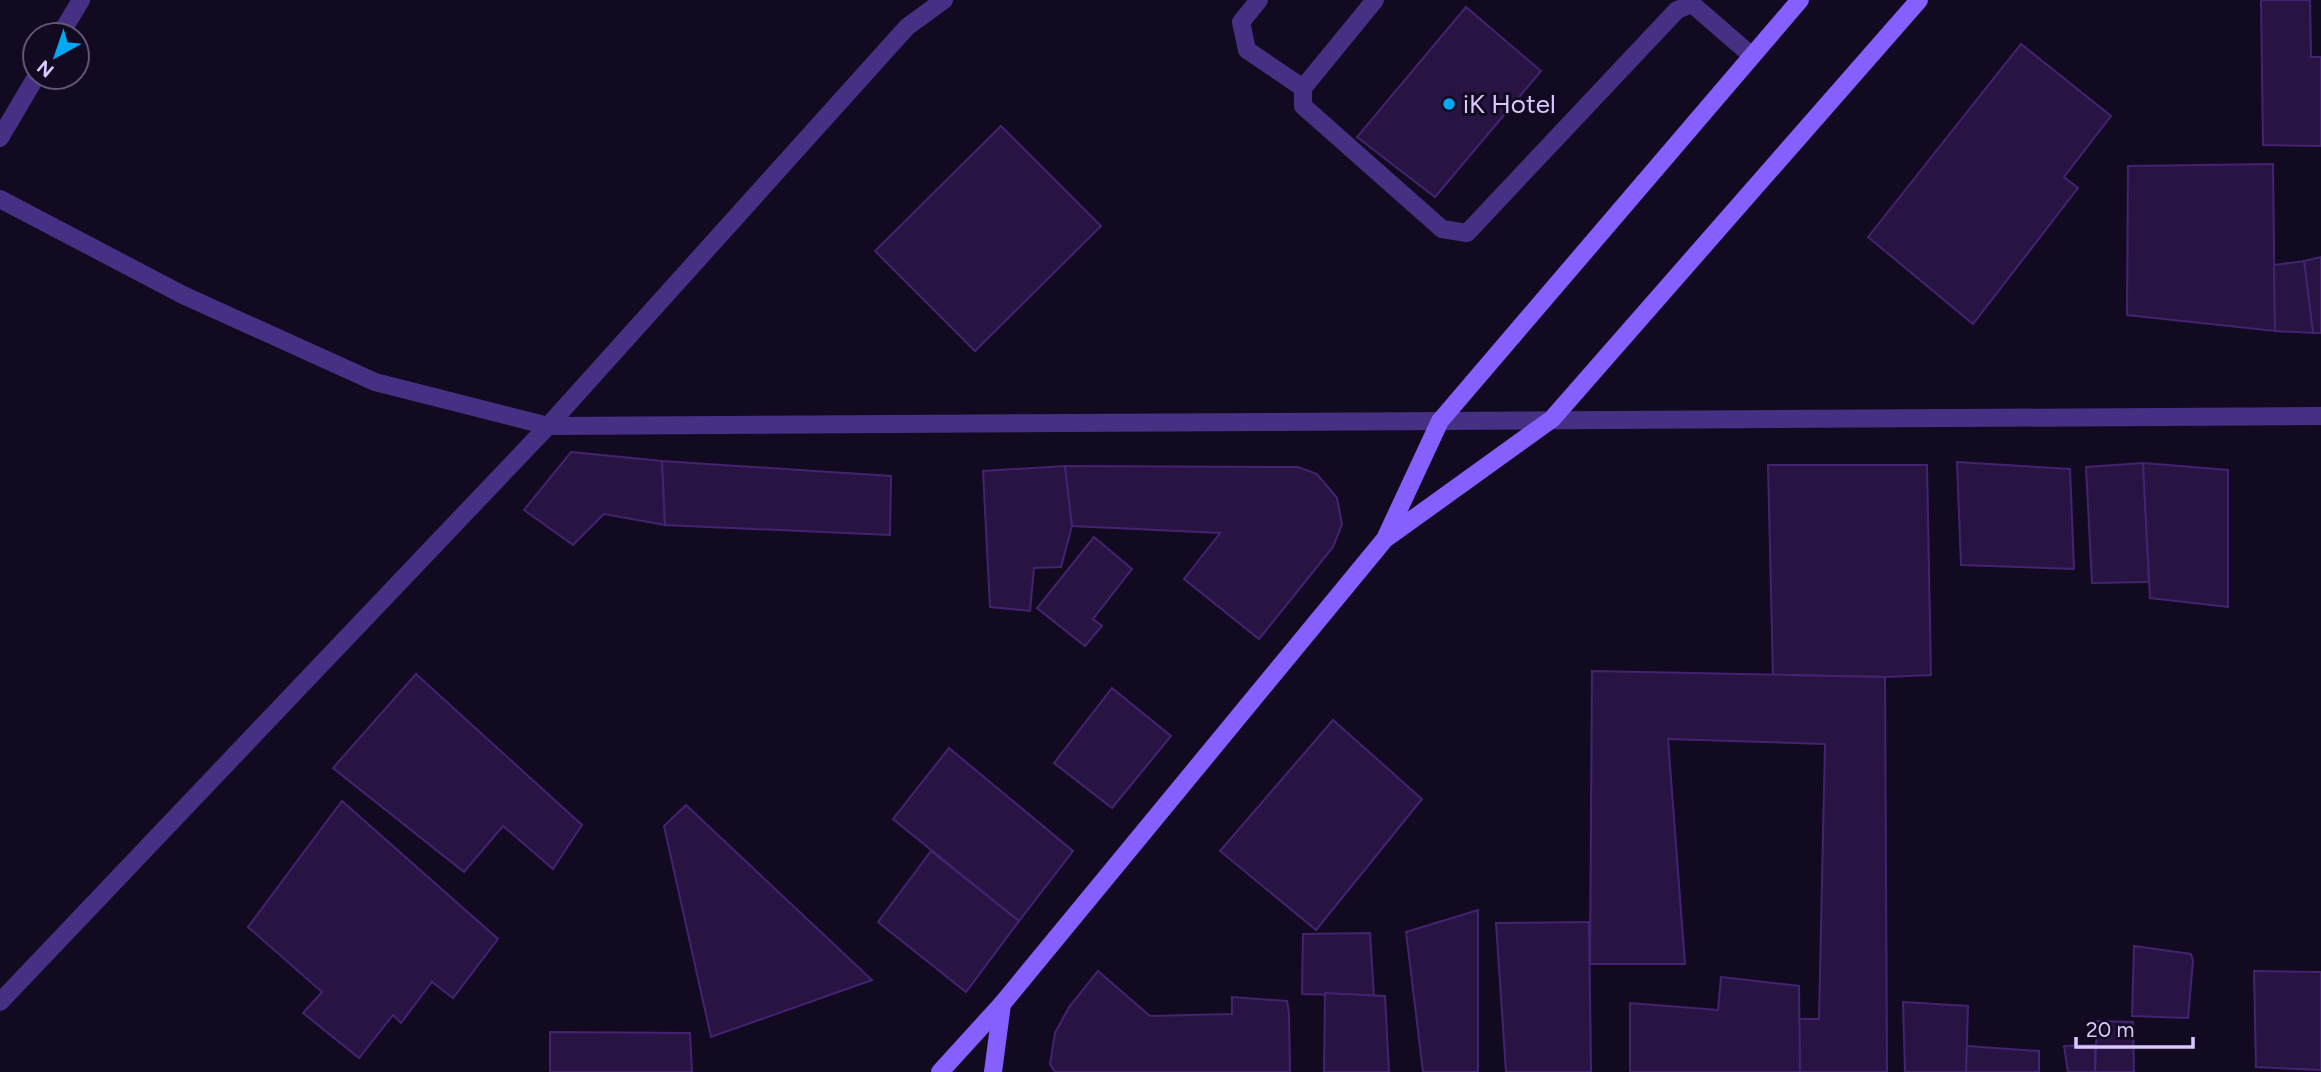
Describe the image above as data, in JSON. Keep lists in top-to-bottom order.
{
  "places": ["iK Hotel"],
  "scale_bar": "20 m",
  "north": "bottom left"
}
